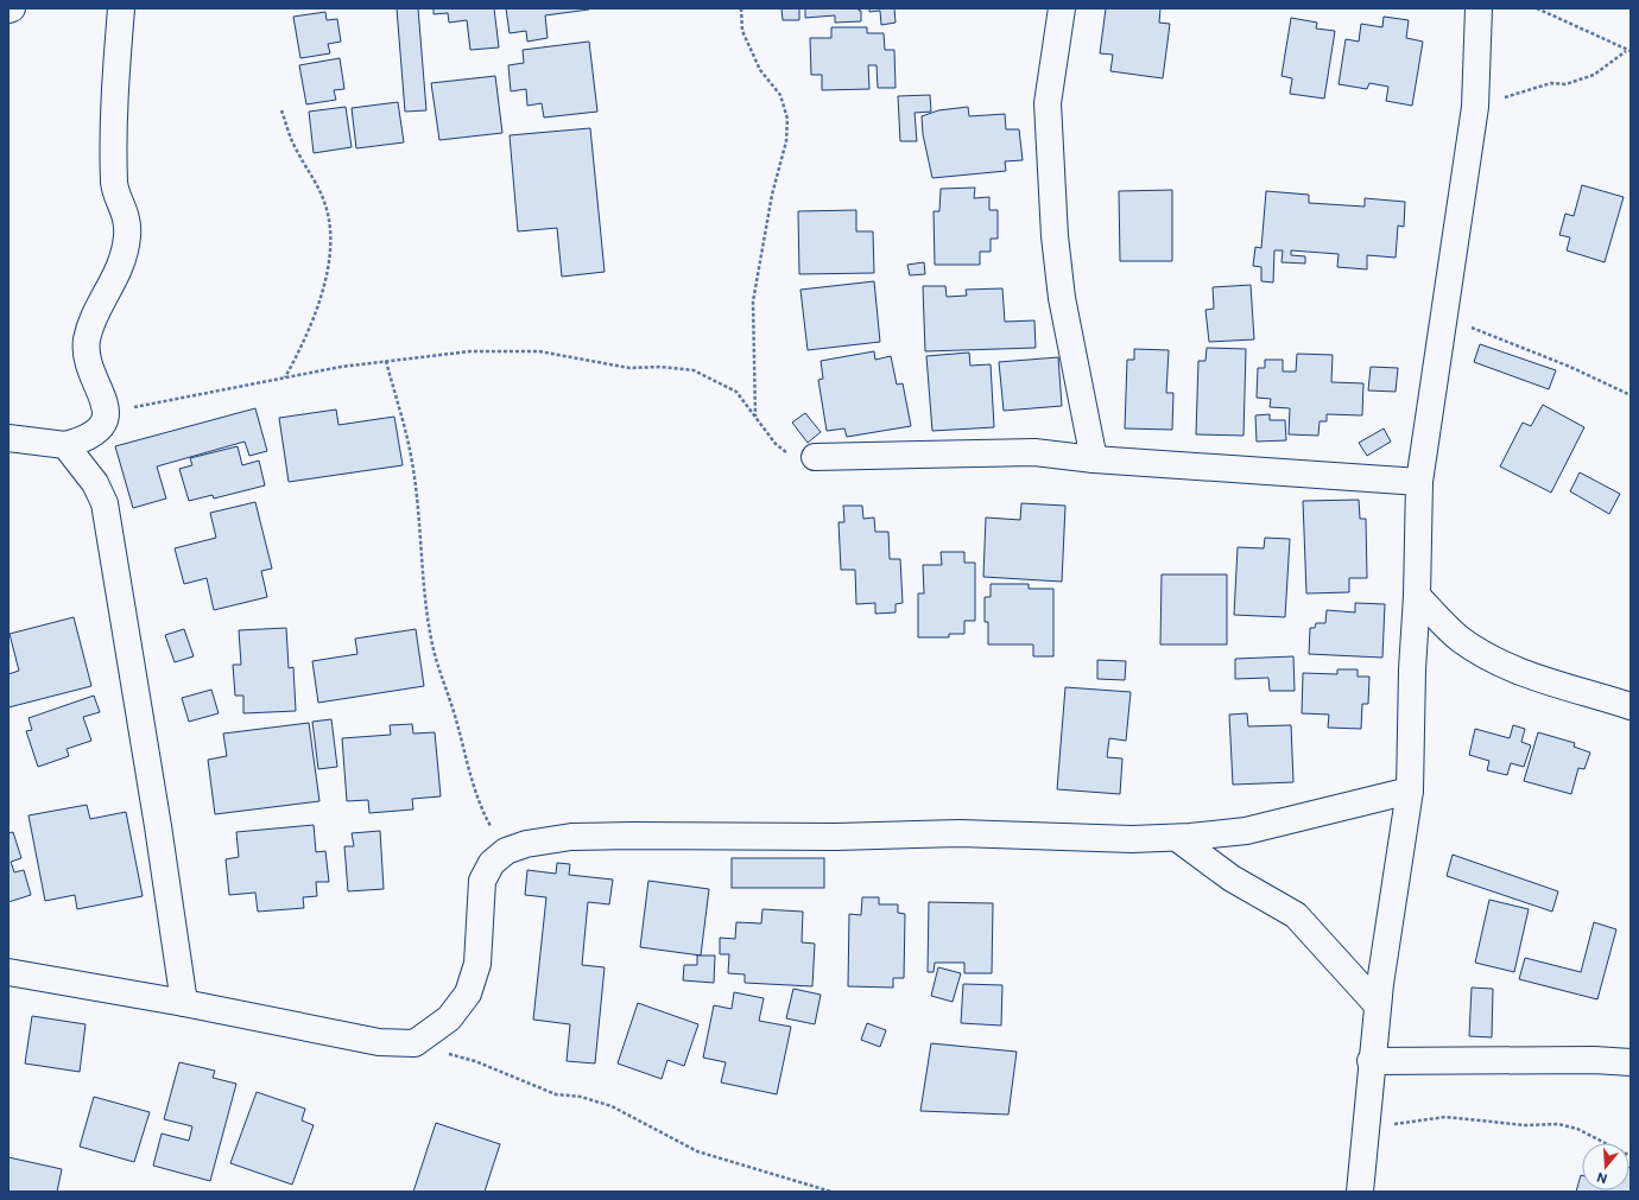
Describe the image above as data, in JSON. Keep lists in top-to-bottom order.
{
  "north": "bottom"
}
